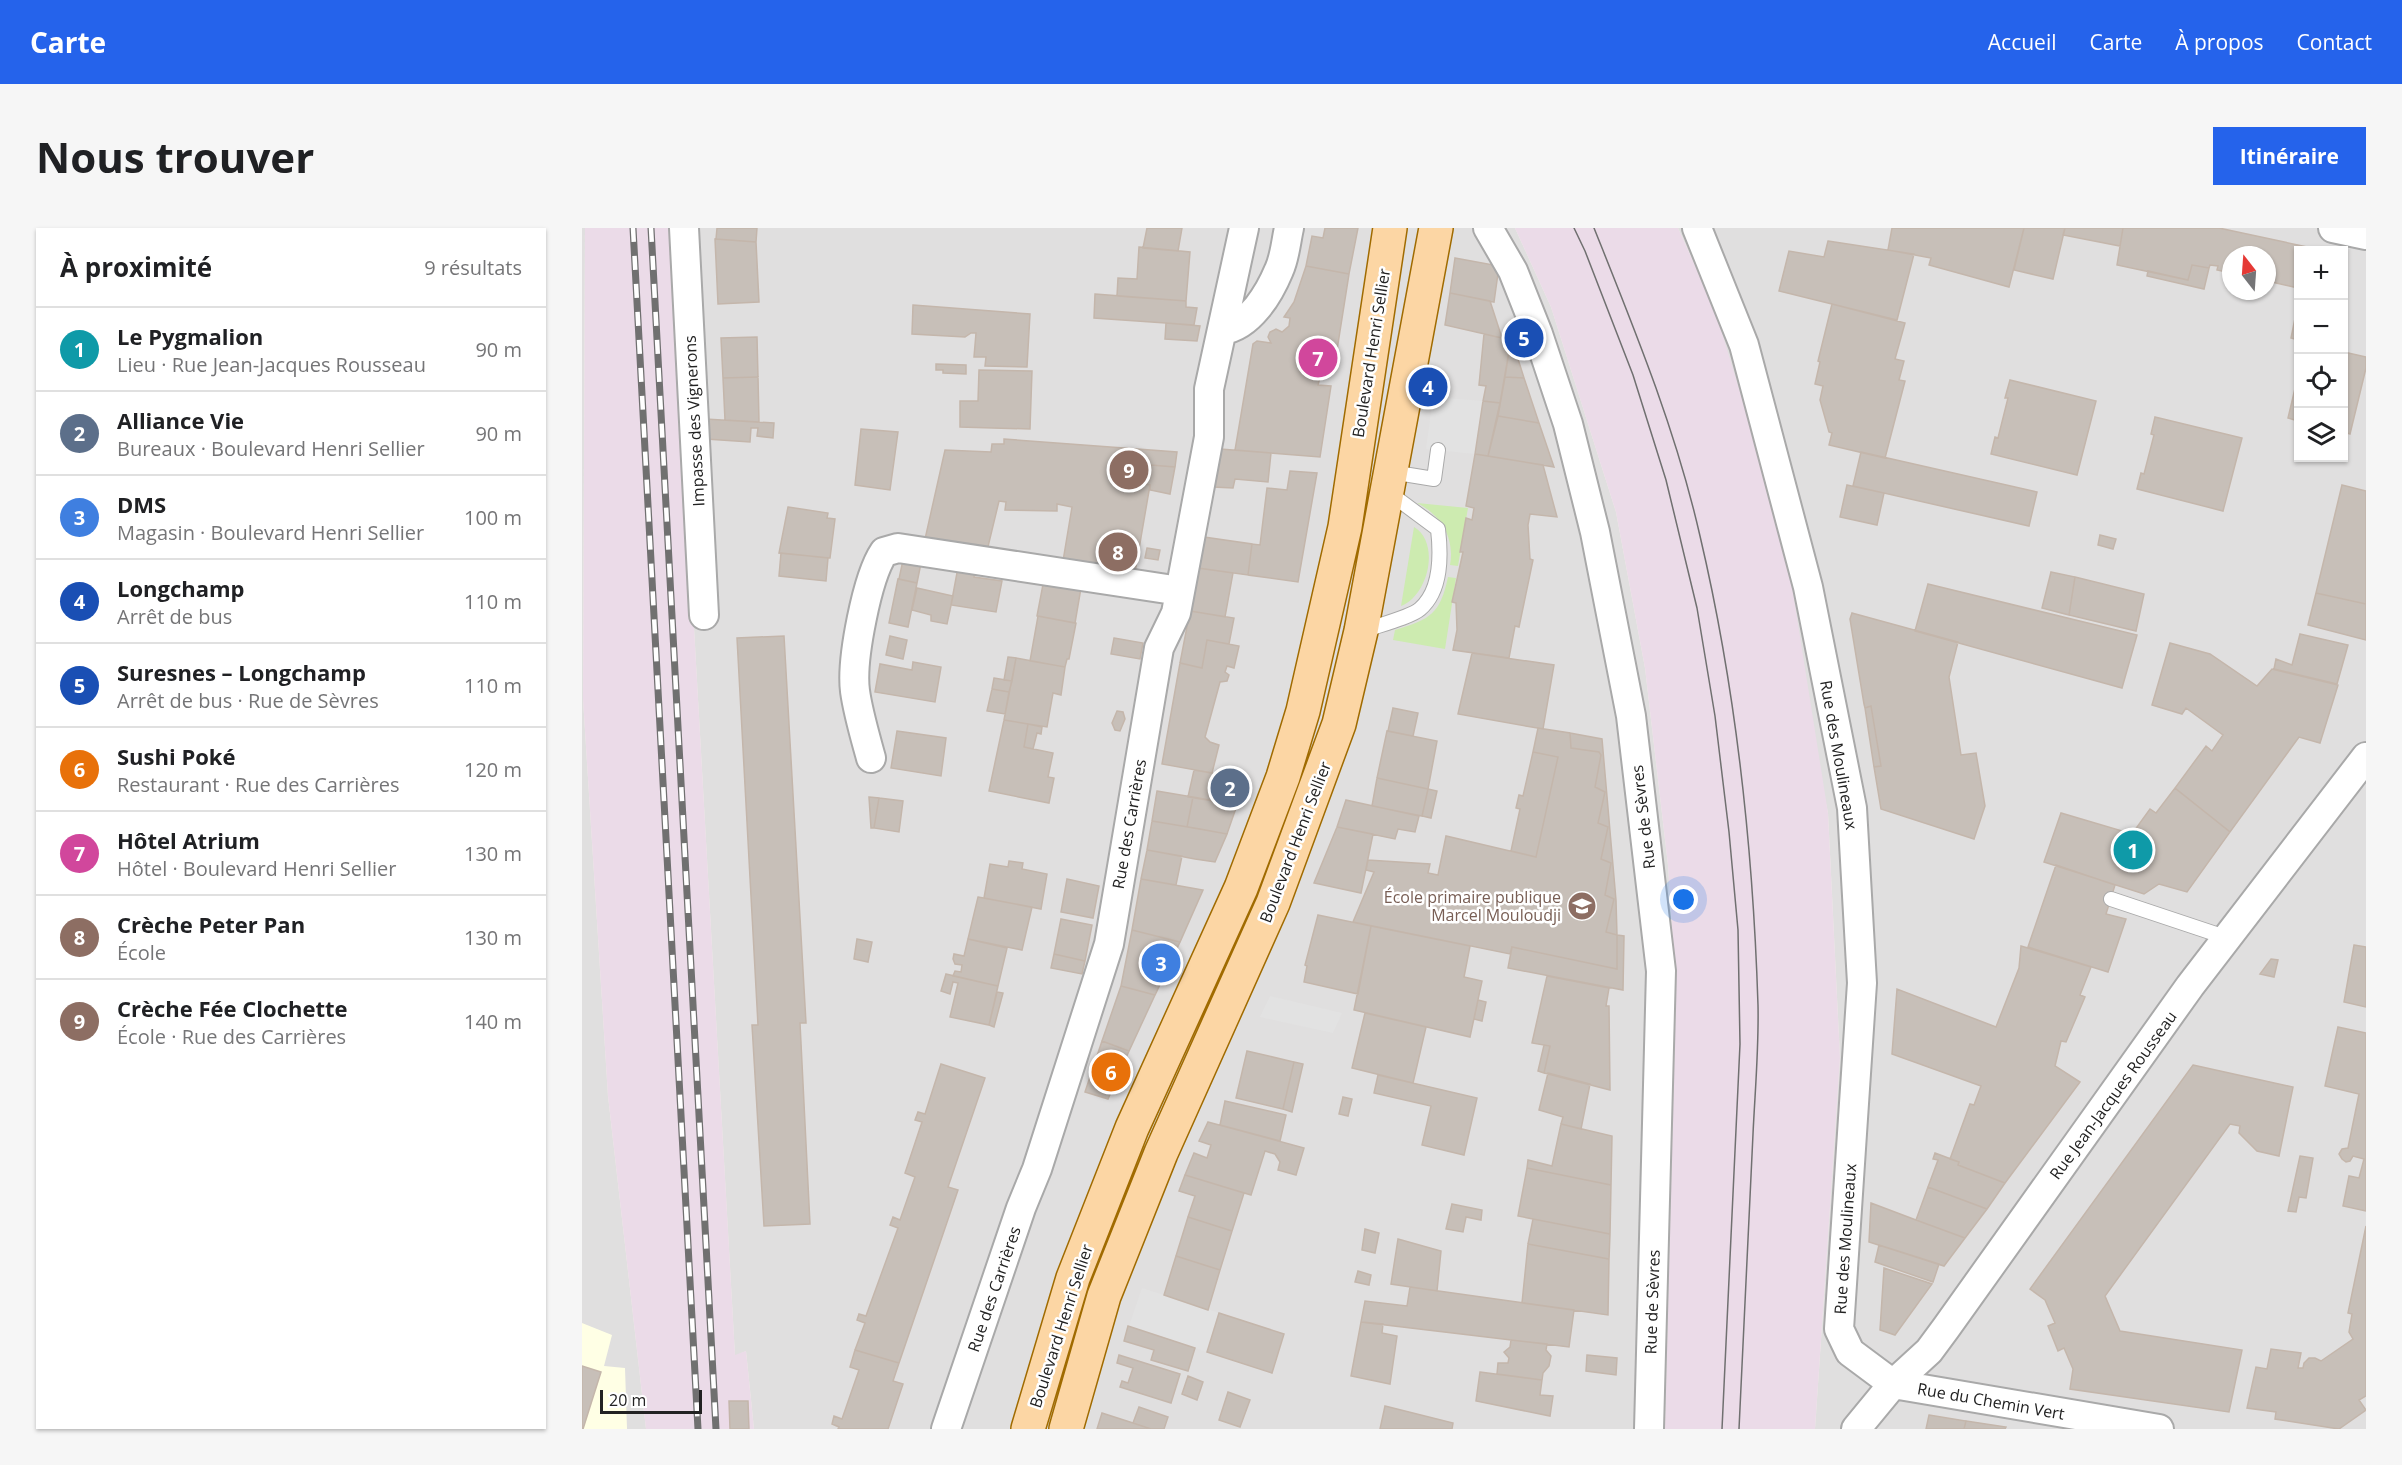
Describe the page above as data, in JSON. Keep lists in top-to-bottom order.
{
  "streets": {
    "main road": ["Boulevard Henri Sellier"],
    "street": [
      "Impasse des Vignerons",
      "Rue des Moulineaux",
      "Rue de Sèvres",
      "Rue des Carrières",
      "Rue Jean-Jacques Rousseau",
      "Rue du Chemin Vert"
    ]
  },
  "crossings": [
    ["Rue des Moulineaux", "Rue Jean-Jacques Rousseau"],
    ["Rue des Moulineaux", "Rue du Chemin Vert"],
    ["Rue Jean-Jacques Rousseau", "Rue du Chemin Vert"]
  ],
  "places": {
    "school or university": ["École primaire publique Marcel Mouloudji"]
  },
  "scale_bar": "20 m",
  "north": "top",
  "page": {
    "header": "Carte",
    "nav": [
      "Accueil",
      "Carte",
      "À propos",
      "Contact"
    ],
    "buttons": "Itinéraire",
    "title": "Nous trouver",
    "heading": ["À proximité", "9 résultats"],
    "map_buttons": ["+", "−"],
    "list": [
      {
        "mark": "1",
        "name": "Le Pygmalion",
        "note": "Lieu · Rue Jean-Jacques Rousseau",
        "value": "90 m"
      },
      {
        "mark": "2",
        "name": "Alliance Vie",
        "note": "Bureaux · Boulevard Henri Sellier",
        "value": "90 m"
      },
      {
        "mark": "3",
        "name": "DMS",
        "note": "Magasin · Boulevard Henri Sellier",
        "value": "100 m"
      },
      {
        "mark": "4",
        "name": "Longchamp",
        "note": "Arrêt de bus",
        "value": "110 m"
      },
      {
        "mark": "5",
        "name": "Suresnes – Longchamp",
        "note": "Arrêt de bus · Rue de Sèvres",
        "value": "110 m"
      },
      {
        "mark": "6",
        "name": "Sushi Poké",
        "note": "Restaurant · Rue des Carrières",
        "value": "120 m"
      },
      {
        "mark": "7",
        "name": "Hôtel Atrium",
        "note": "Hôtel · Boulevard Henri Sellier",
        "value": "130 m"
      },
      {
        "mark": "8",
        "name": "Crèche Peter Pan",
        "note": "École",
        "value": "130 m"
      },
      {
        "mark": "9",
        "name": "Crèche Fée Clochette",
        "note": "École · Rue des Carrières",
        "value": "140 m"
      }
    ],
    "pins": [
      "5",
      "7",
      "4",
      "9",
      "8",
      "2",
      "1",
      "3",
      "6"
    ],
    "scale": "20 m"
  }
}
